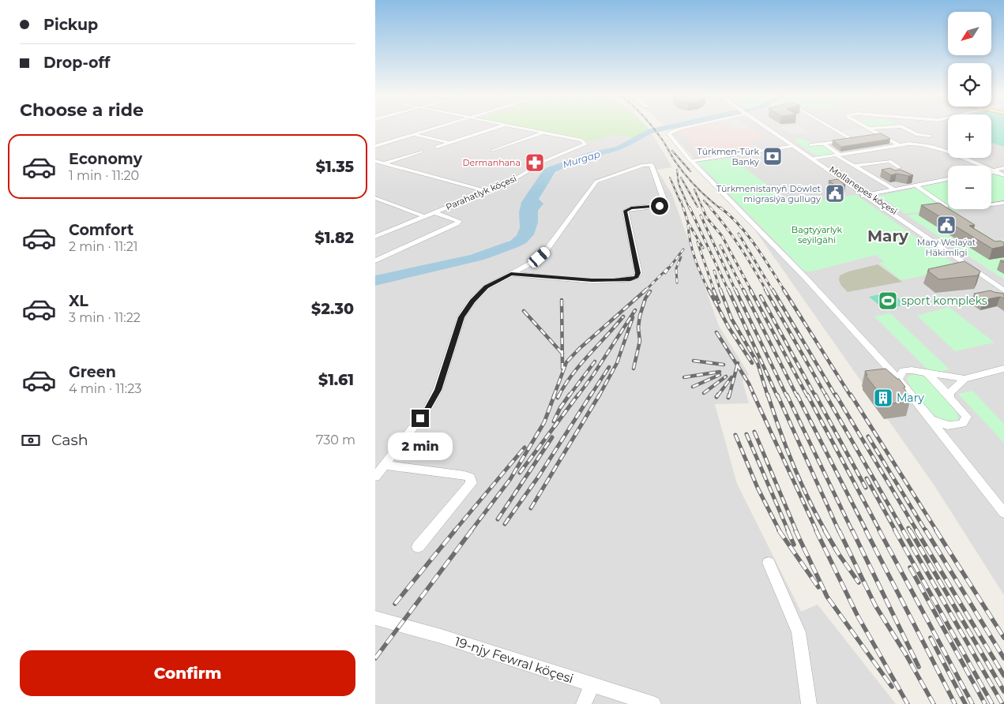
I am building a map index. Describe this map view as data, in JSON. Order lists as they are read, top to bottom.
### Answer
{
  "streets": {
    "street": ["Mollanepes köçesi", "Parahatlyk köçesi", "19-njy Fewral köçesi"]
  },
  "districts": ["Mary"],
  "water": ["Murgap"],
  "parks": ["Bagtyýarlyk seýilgähi"],
  "places": {
    "bank": ["Türkmen-Türk Banky"],
    "pharmacy": ["Dermanhana"],
    "public building": ["Türkmenistanyň Döwlet migrasiýa gullugy", "Mary Welaýat Häkimligi"],
    "sports": ["sport kompleks"],
    "building": ["Mary"]
  },
  "north": "bottom left",
  "page": {
    "banner": ["Pickup", "Drop-off"],
    "map_buttons": ["+", "−"],
    "heading": "Choose a ride",
    "list": [
      {
        "name": "Economy",
        "note": "1 min · 11:20",
        "value": "$1.35"
      },
      {
        "name": "Comfort",
        "note": "2 min · 11:21",
        "value": "$1.82"
      },
      {
        "name": "XL",
        "note": "3 min · 11:22",
        "value": "$2.30"
      },
      {
        "name": "Green",
        "note": "4 min · 11:23",
        "value": "$1.61"
      }
    ],
    "pay": ["Cash", "730 m"],
    "bubble": "2 min",
    "buttons": "Confirm"
  }
}
